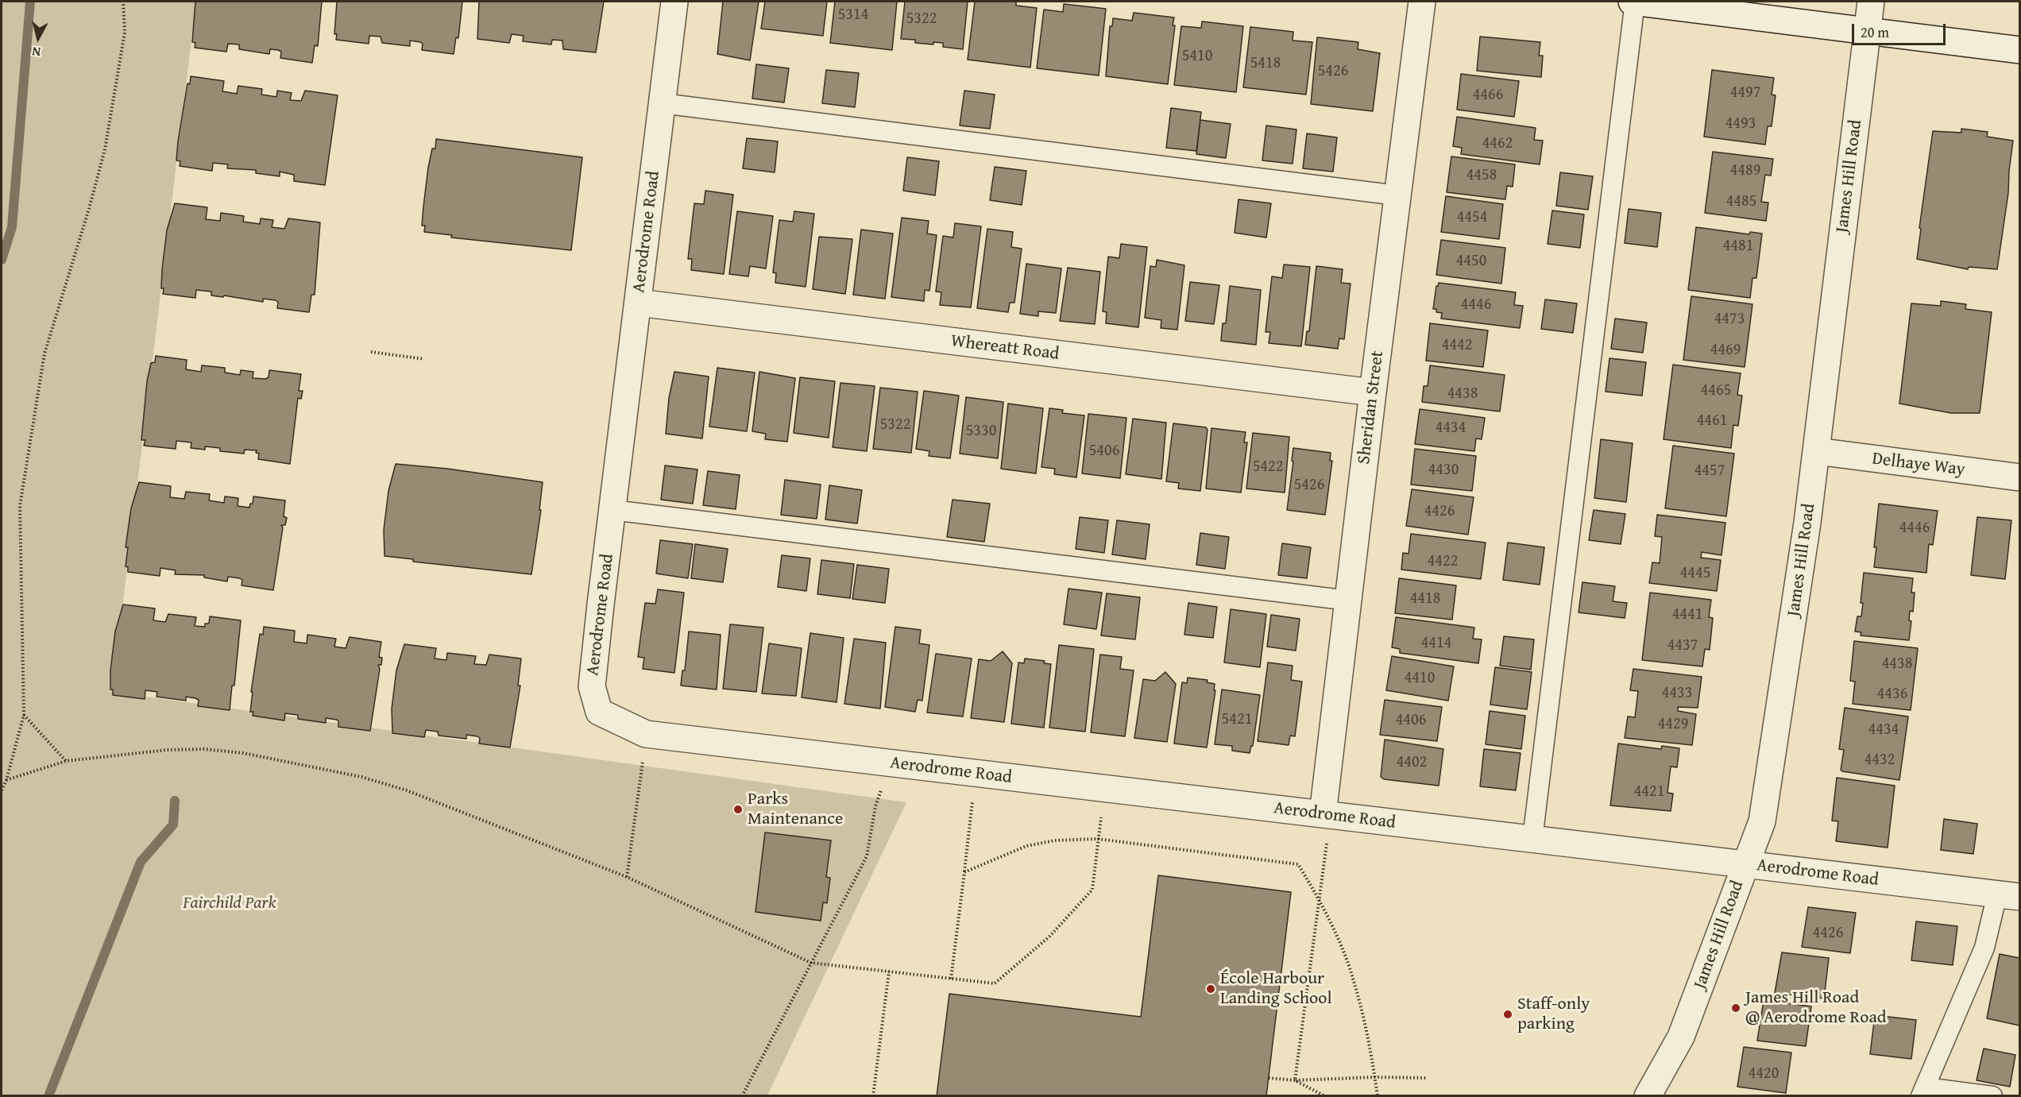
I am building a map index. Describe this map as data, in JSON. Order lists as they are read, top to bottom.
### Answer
{
  "streets": {
    "street": [
      "James Hill Road",
      "Aerodrome Road",
      "Whereatt Road",
      "Sheridan Street",
      "Delhaye Way"
    ]
  },
  "crossings": [
    ["James Hill Road", "Aerodrome Road"],
    ["James Hill Road", "Delhaye Way"],
    ["Aerodrome Road", "Whereatt Road"],
    ["Aerodrome Road", "Sheridan Street"],
    ["Whereatt Road", "Sheridan Street"]
  ],
  "parks": ["Fairchild Park"],
  "places": [
    "Parks Maintenance",
    "École Harbour Landing School",
    "James Hill Road @ Aerodrome Road",
    "Staff-only parking"
  ],
  "house_numbers": [
    "5314",
    "5322",
    "5410",
    "5418",
    "5426",
    "4497",
    "4466",
    "4493",
    "4462",
    "4489",
    "4458",
    "4485",
    "4454",
    "4481",
    "4450",
    "4446",
    "4473",
    "4442",
    "4469",
    "4465",
    "4438",
    "4461",
    "5322",
    "4434",
    "5330",
    "5406",
    "5422",
    "4430",
    "4457",
    "5426",
    "4426",
    "4446",
    "4422",
    "4445",
    "4418",
    "4441",
    "4414",
    "4437",
    "4438",
    "4410",
    "4433",
    "4436",
    "5421",
    "4406",
    "4429",
    "4434",
    "4432",
    "4402",
    "4421",
    "4426",
    "4420"
  ],
  "scale_bar": "20 m",
  "north": "bottom"
}
